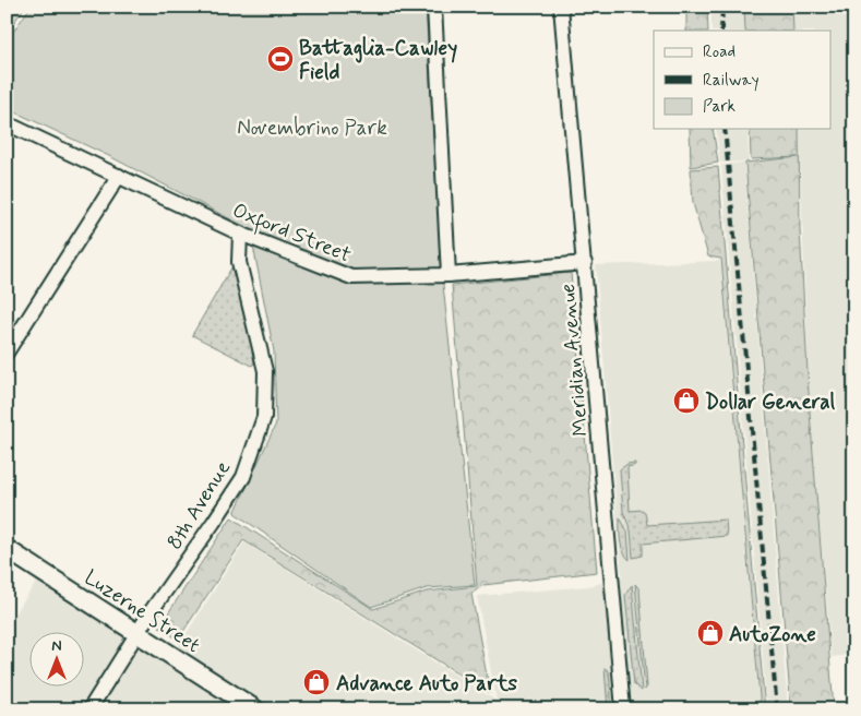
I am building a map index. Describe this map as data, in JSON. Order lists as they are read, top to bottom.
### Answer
{
  "streets": {
    "street": [
      "Oxford Street",
      "Meridian Avenue",
      "8th Avenue",
      "Luzerne Street"
    ]
  },
  "crossings": [
    ["Oxford Street", "Meridian Avenue"],
    ["Oxford Street", "8th Avenue"],
    ["8th Avenue", "Luzerne Street"]
  ],
  "parks": ["Novembrino Park"],
  "places": {
    "sports": ["Battaglia-Cawley Field"],
    "shop": ["Dollar General", "AutoZone", "Advance Auto Parts"]
  },
  "legend": ["Road", "Railway", "Park"],
  "north": "top"
}
